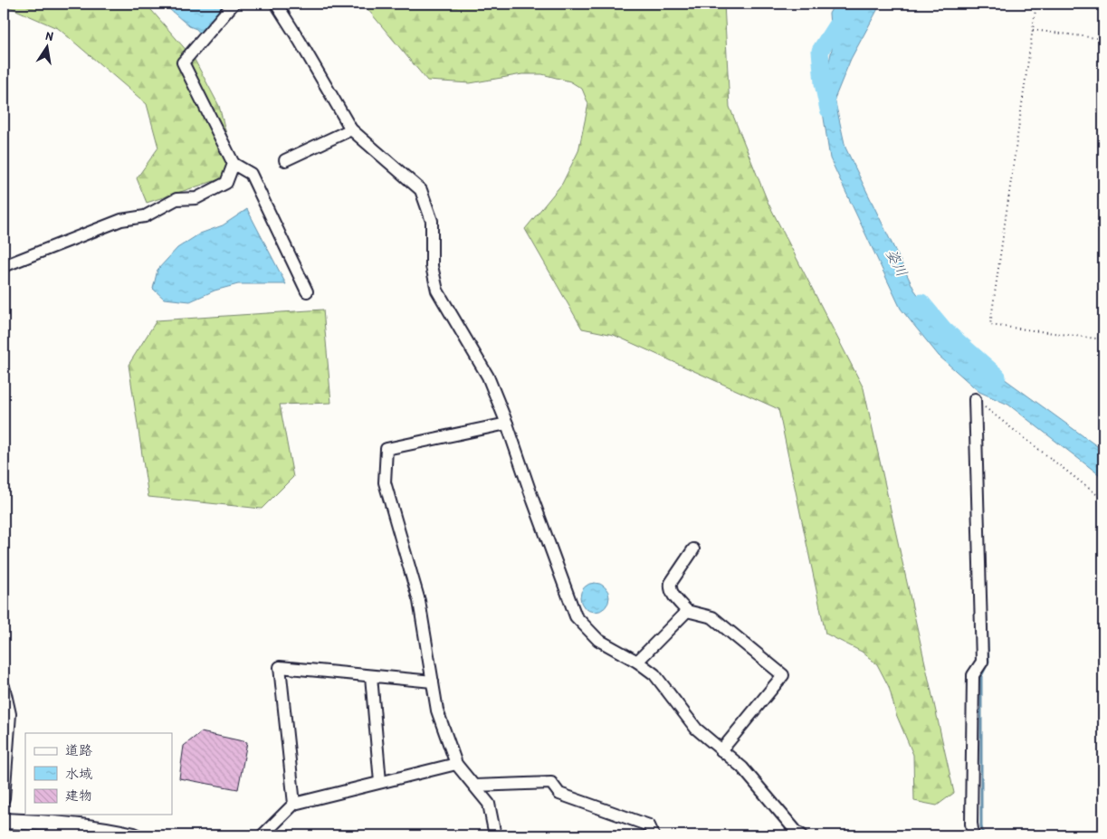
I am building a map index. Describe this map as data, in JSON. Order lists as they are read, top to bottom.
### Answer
{
  "water": ["姿川"],
  "legend": ["道路", "水域", "建物"],
  "north": "top"
}
